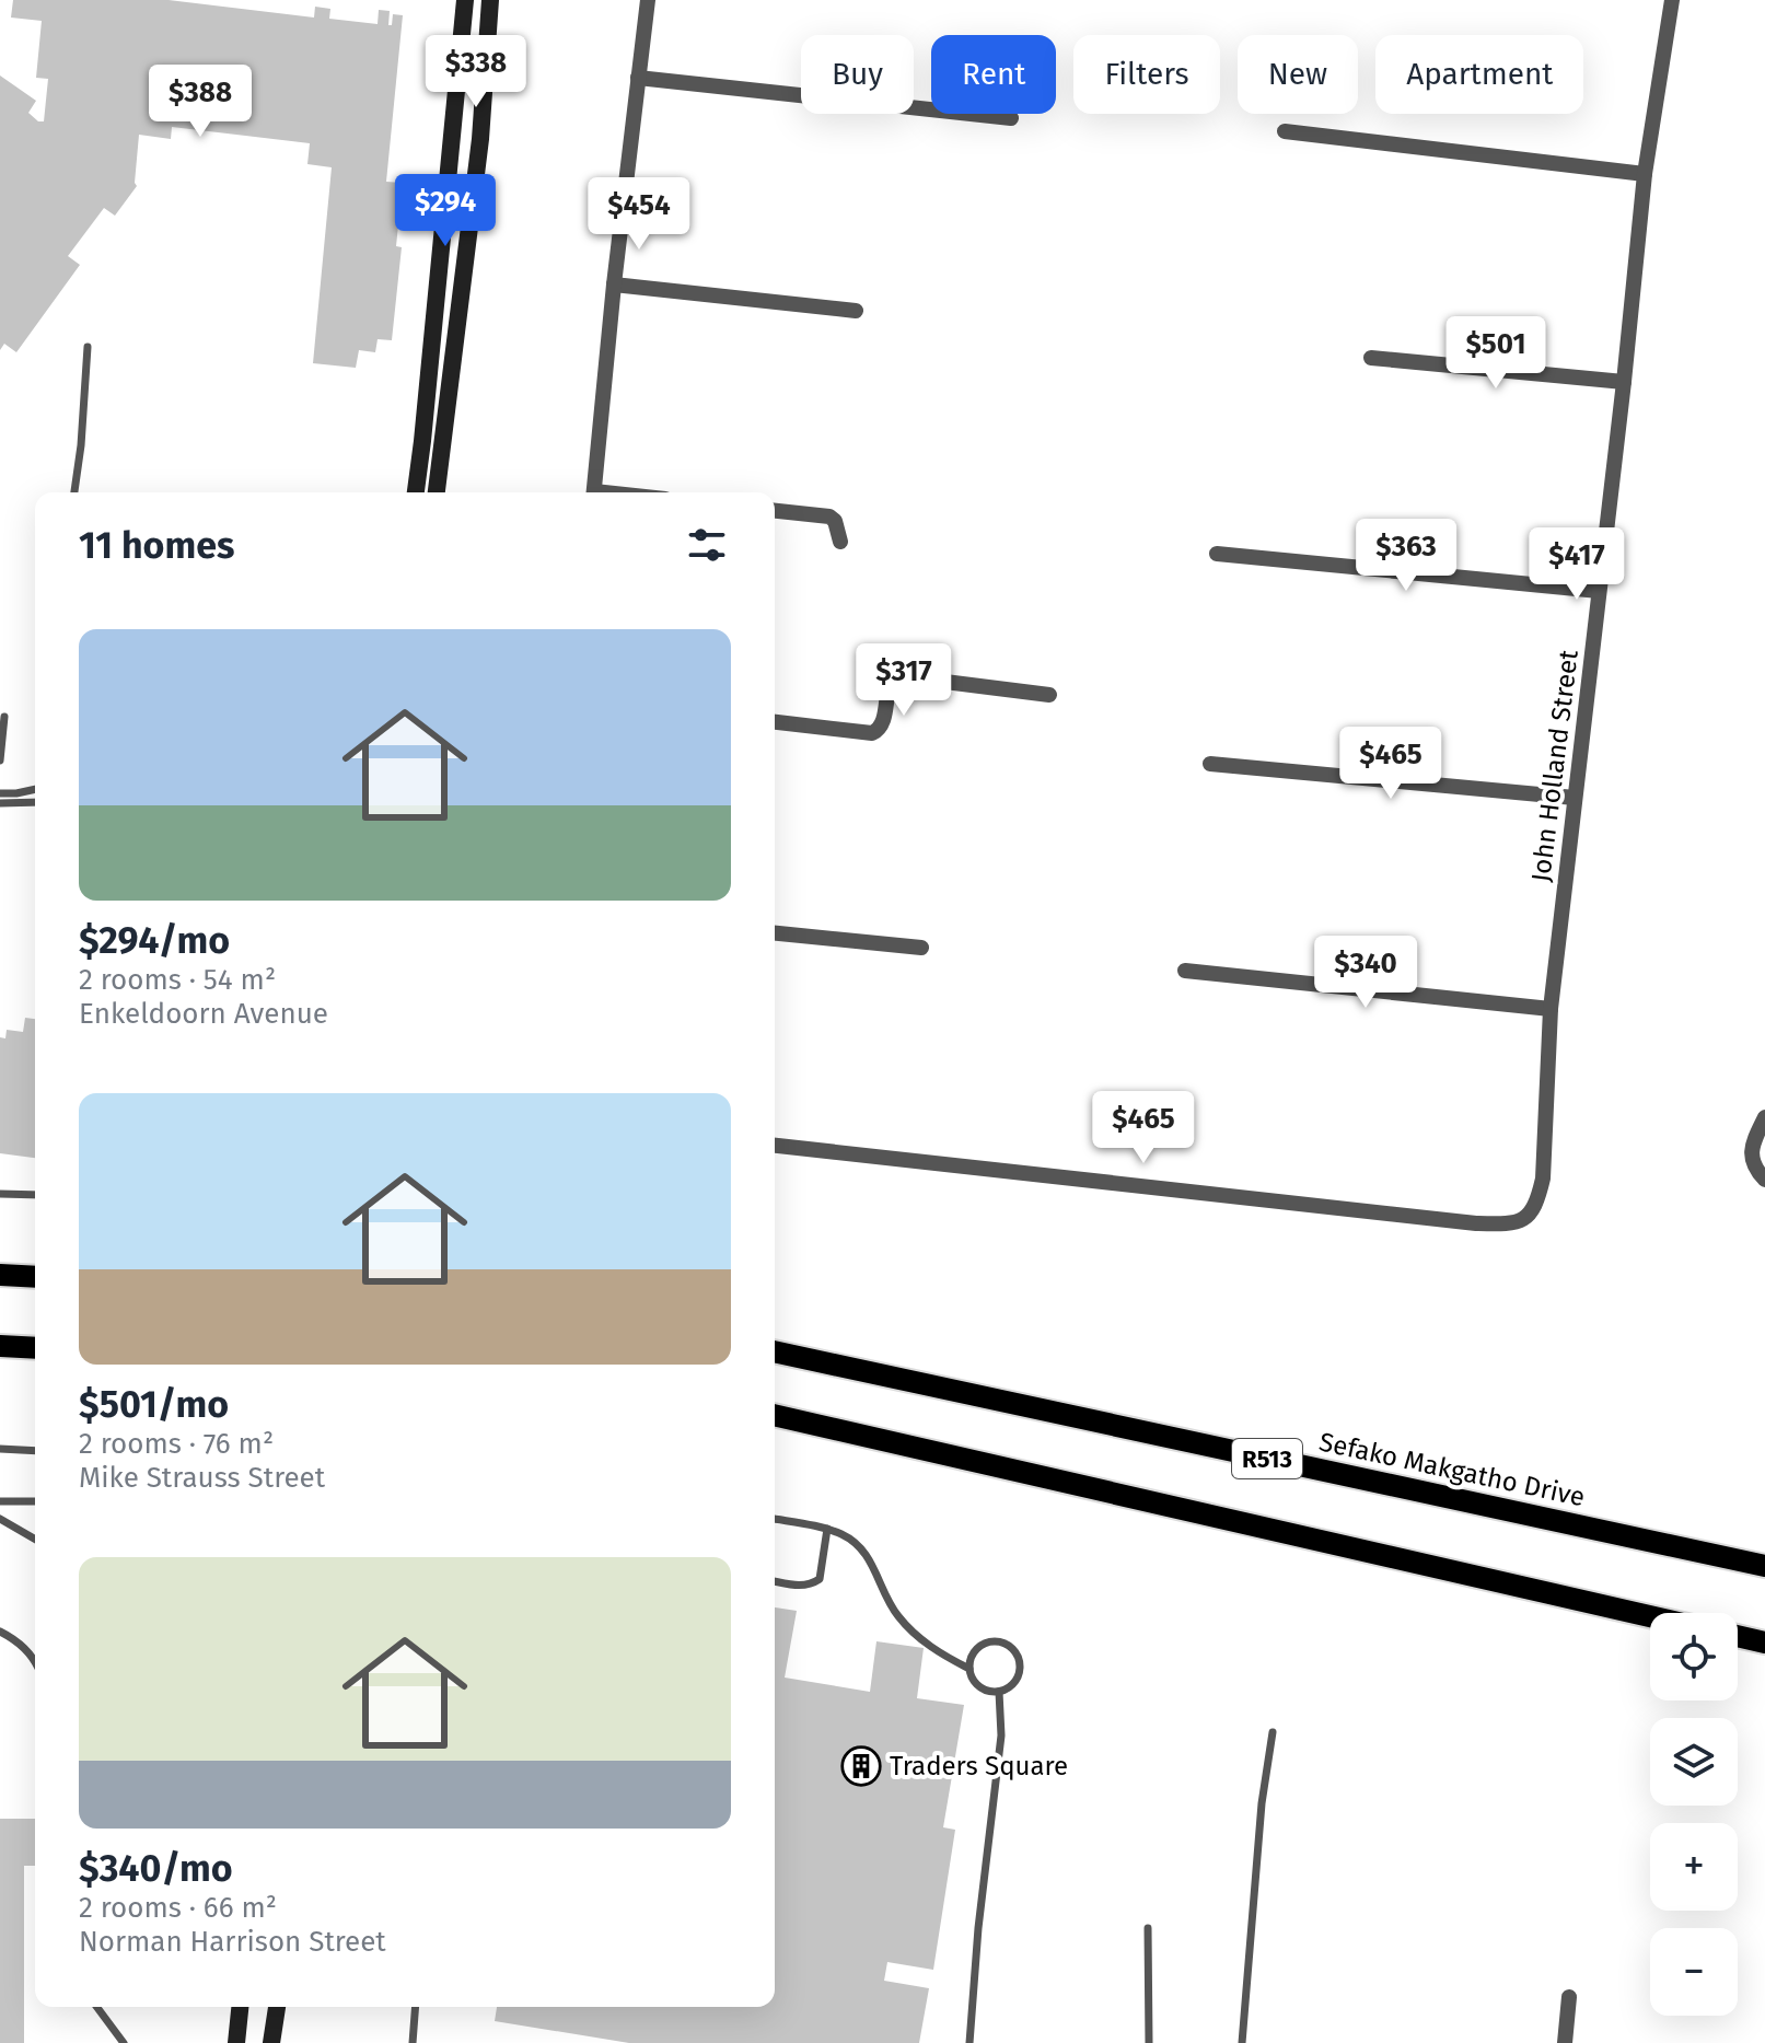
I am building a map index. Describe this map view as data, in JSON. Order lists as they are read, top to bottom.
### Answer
{
  "streets": {
    "main road": ["R513", "Sefako Makgatho Drive"],
    "street": ["John Holland Street"]
  },
  "places": {
    "building": ["Traders Square"]
  },
  "page": {
    "price": [
      "$338",
      "$388",
      "$294",
      "$454",
      "$501",
      "$363",
      "$417",
      "$317",
      "$465",
      "$340",
      "$465"
    ],
    "chip": [
      "Buy",
      "Rent",
      "Filters",
      "New",
      "Apartment"
    ],
    "heading": "11 homes",
    "list": [
      {
        "name": "$294/mo",
        "note": "2 rooms · 54 m² · Enkeldoorn Avenue"
      },
      {
        "name": "$501/mo",
        "note": "2 rooms · 76 m² · Mike Strauss Street"
      },
      {
        "name": "$340/mo",
        "note": "2 rooms · 66 m² · Norman Harrison Street"
      }
    ],
    "map_buttons": ["+", "−"]
  }
}
